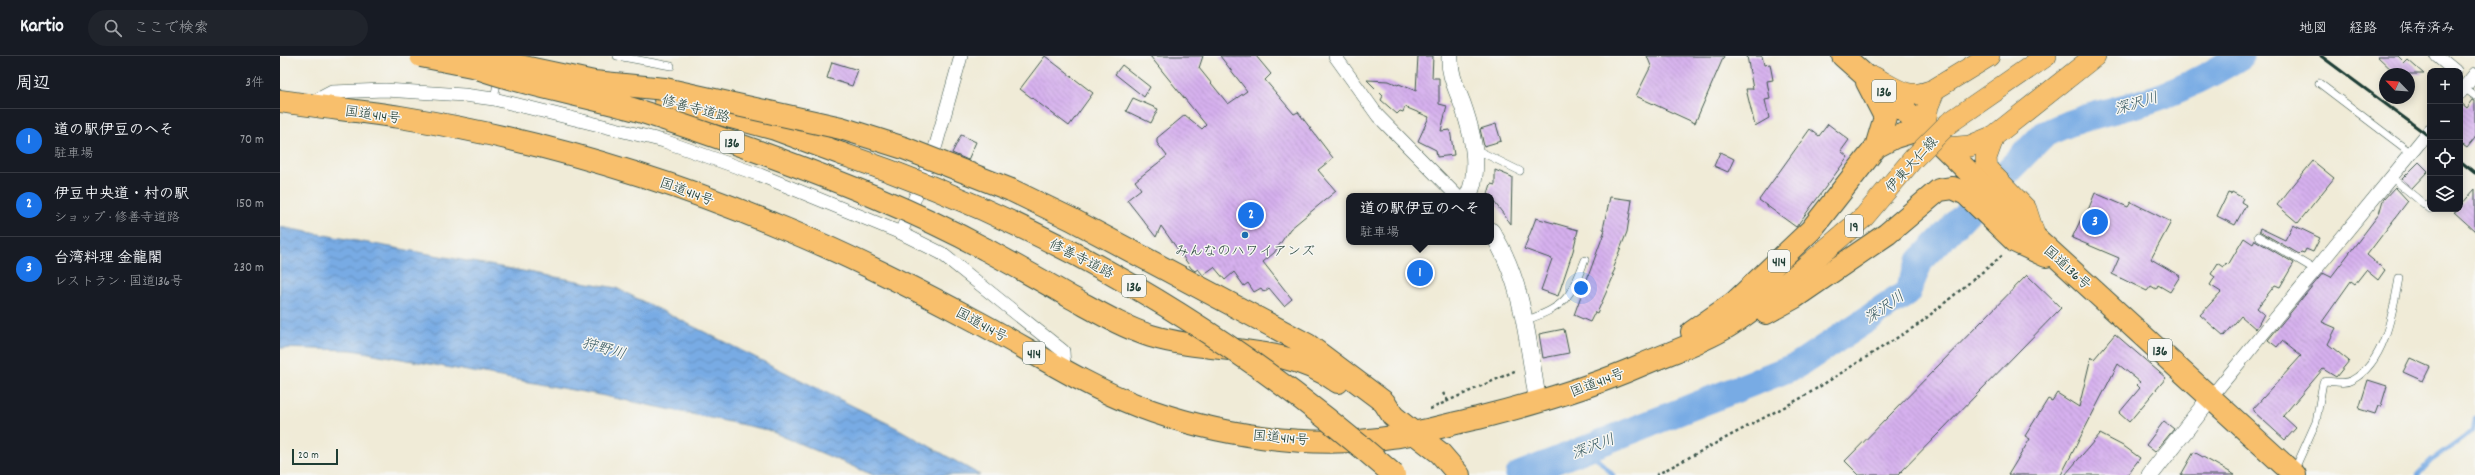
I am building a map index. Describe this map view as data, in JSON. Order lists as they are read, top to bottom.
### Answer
{
  "streets": {
    "highway": [
      "136",
      "修善寺道路",
      "国道414号",
      "414",
      "国道136号"
    ],
    "main road": ["伊東大仁線", "19"]
  },
  "crossings": [
    ["136", "修善寺道路"],
    ["136", "国道414号"],
    ["136", "414"],
    ["136", "国道136号"],
    ["国道414号", "伊東大仁線"],
    ["国道414号", "414"]
  ],
  "water": ["深沢川", "狩野川"],
  "places": ["みんなのハワイアンズ"],
  "scale_bar": "20 m",
  "north": "top left",
  "page": {
    "header": "Kartio",
    "search": "ここで検索",
    "nav": ["地図", "経路", "保存済み"],
    "heading": ["周辺", "3件"],
    "map_buttons": ["+", "−"],
    "list": [
      {
        "mark": "1",
        "name": "道の駅伊豆のへそ",
        "note": "駐車場",
        "value": "70 m"
      },
      {
        "mark": "2",
        "name": "伊豆中央道・村の駅",
        "note": "ショップ · 修善寺道路",
        "value": "150 m"
      },
      {
        "mark": "3",
        "name": "台湾料理 金龍閣",
        "note": "レストラン · 国道136号",
        "value": "230 m"
      }
    ],
    "popup": ["道の駅伊豆のへそ", "駐車場"],
    "pins": ["2", "3", "1"],
    "scale": "20 m"
  }
}
